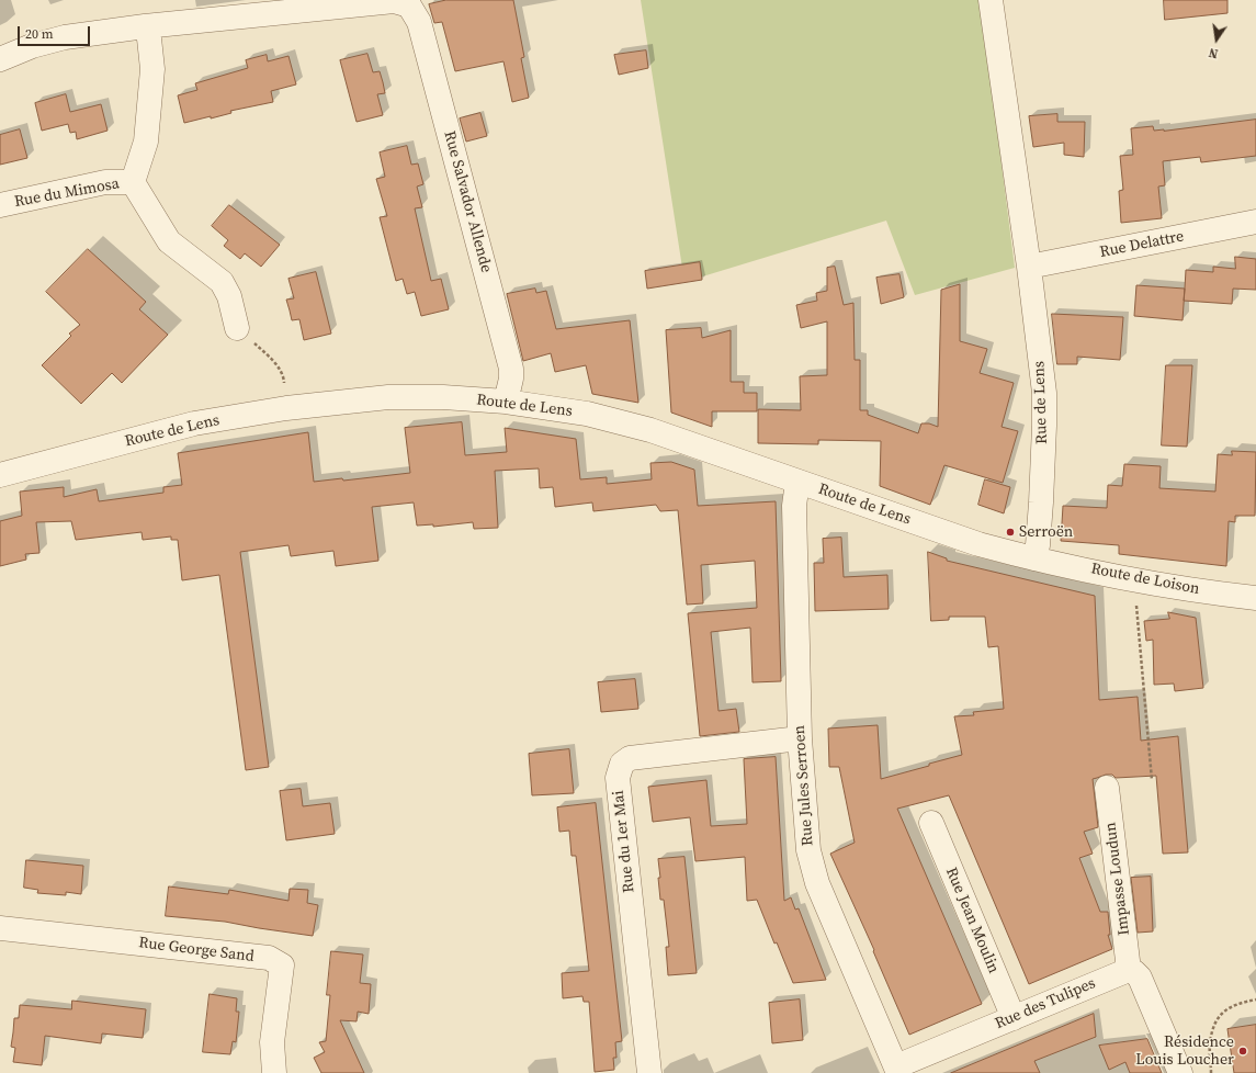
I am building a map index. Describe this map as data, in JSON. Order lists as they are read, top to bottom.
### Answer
{
  "streets": {
    "street": [
      "Rue du Mimosa",
      "Rue Salvador Allende",
      "Rue Delattre",
      "Rue de Lens",
      "Route de Lens",
      "Route de Loison",
      "Rue Jules Serroen",
      "Rue du 1er Mai",
      "Impasse Loudun",
      "Rue Jean Moulin",
      "Rue George Sand",
      "Rue des Tulipes"
    ]
  },
  "crossings": [
    ["Rue Salvador Allende", "Route de Lens"],
    ["Rue Delattre", "Rue de Lens"],
    ["Rue de Lens", "Route de Lens"],
    ["Rue de Lens", "Route de Loison"],
    ["Route de Lens", "Route de Loison"],
    ["Route de Lens", "Rue Jules Serroen"],
    ["Rue Jules Serroen", "Rue du 1er Mai"],
    ["Rue Jules Serroen", "Rue des Tulipes"],
    ["Impasse Loudun", "Rue des Tulipes"],
    ["Rue Jean Moulin", "Rue des Tulipes"]
  ],
  "places": ["Serroën", "Résidence Louis Loucher"],
  "scale_bar": "20 m",
  "north": "bottom"
}
